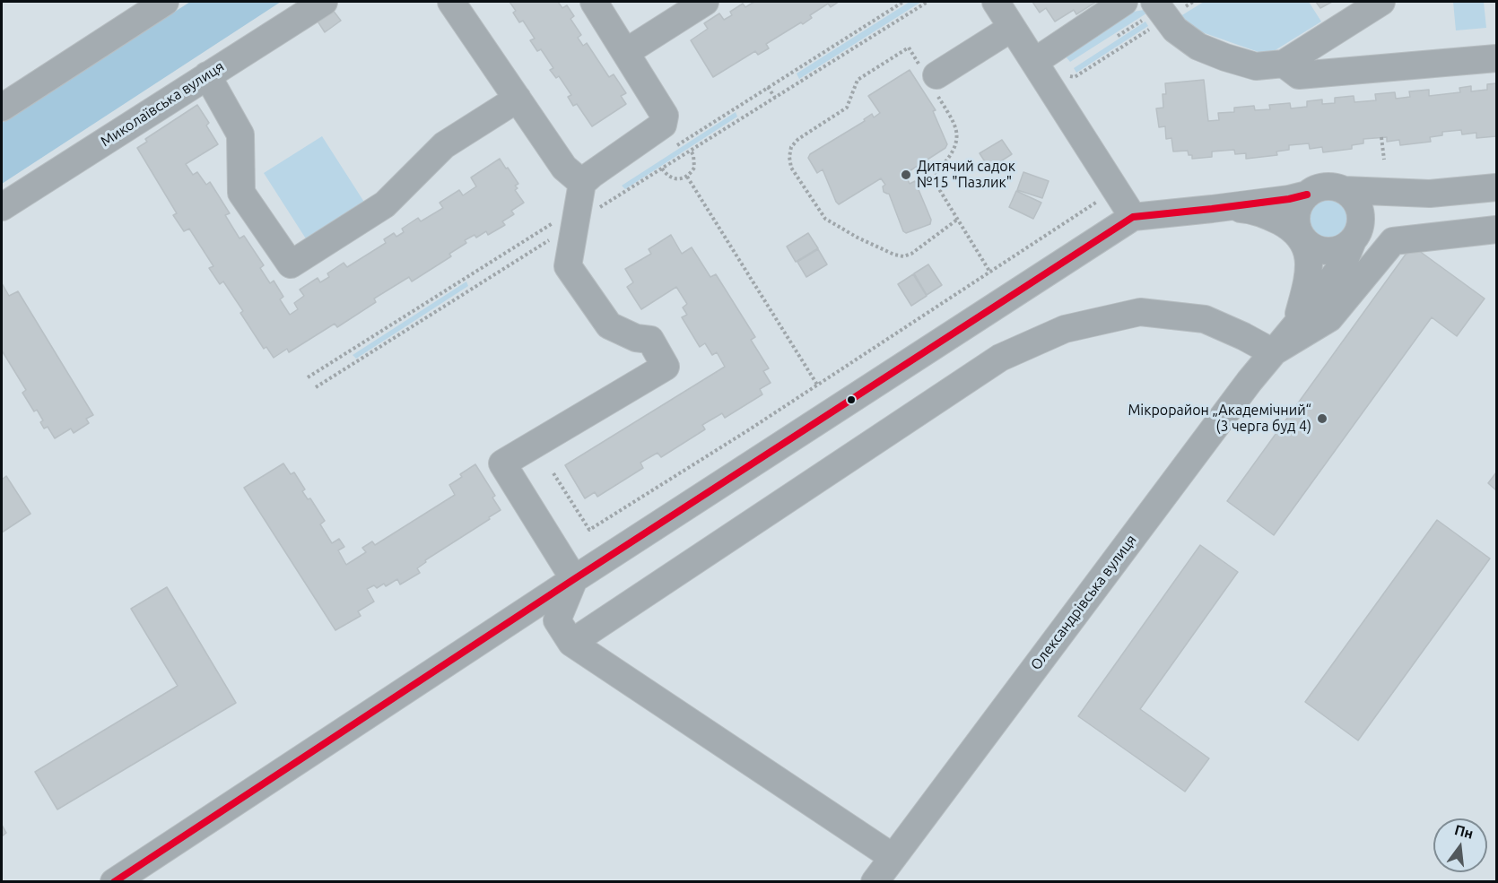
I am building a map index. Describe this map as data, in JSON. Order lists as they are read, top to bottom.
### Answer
{
  "streets": {
    "street": ["Миколаївська вулиця", "Олександрівська вулиця"]
  },
  "places": ["Дитячий садок №15 \"Пазлик\"", "Мікрорайон „Академічний“ (3 черга буд 4)"],
  "north": "top"
}
